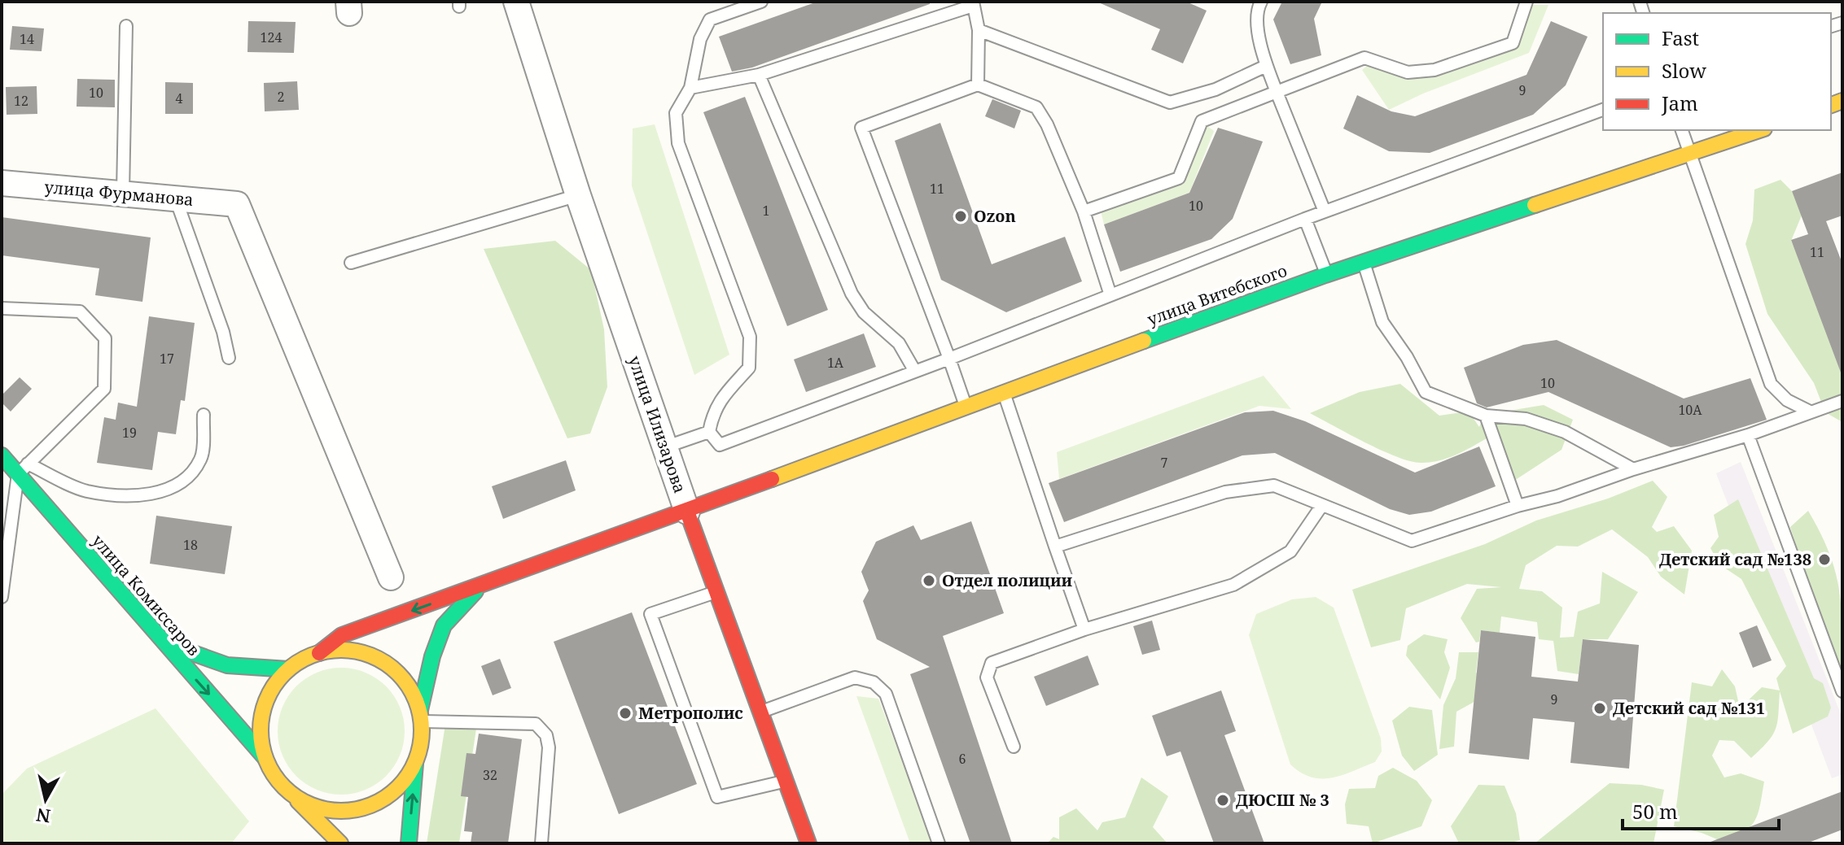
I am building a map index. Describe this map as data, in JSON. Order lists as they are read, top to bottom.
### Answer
{
  "streets": {
    "street": [
      "улица Фурманова",
      "улица Витебского",
      "улица Илизарова",
      "улица Комиссаров"
    ]
  },
  "crossings": [
    ["улица Витебского", "улица Илизарова"],
    ["улица Витебского", "улица Комиссаров"]
  ],
  "one_way": ["улица Комиссаров"],
  "places": [
    "Ozon",
    "Детский сад №138",
    "Отдел полиции",
    "Детский сад №131",
    "Метрополис",
    "ДЮСШ № 3"
  ],
  "house_numbers": [
    "124",
    "14",
    "9",
    "10",
    "2",
    "4",
    "12",
    "11",
    "10",
    "1",
    "11",
    "17",
    "1А",
    "10",
    "10А",
    "19",
    "7",
    "18",
    "9",
    "6",
    "32"
  ],
  "legend": ["Fast", "Slow", "Jam"],
  "scale_bar": "50 m",
  "north": "bottom"
}
